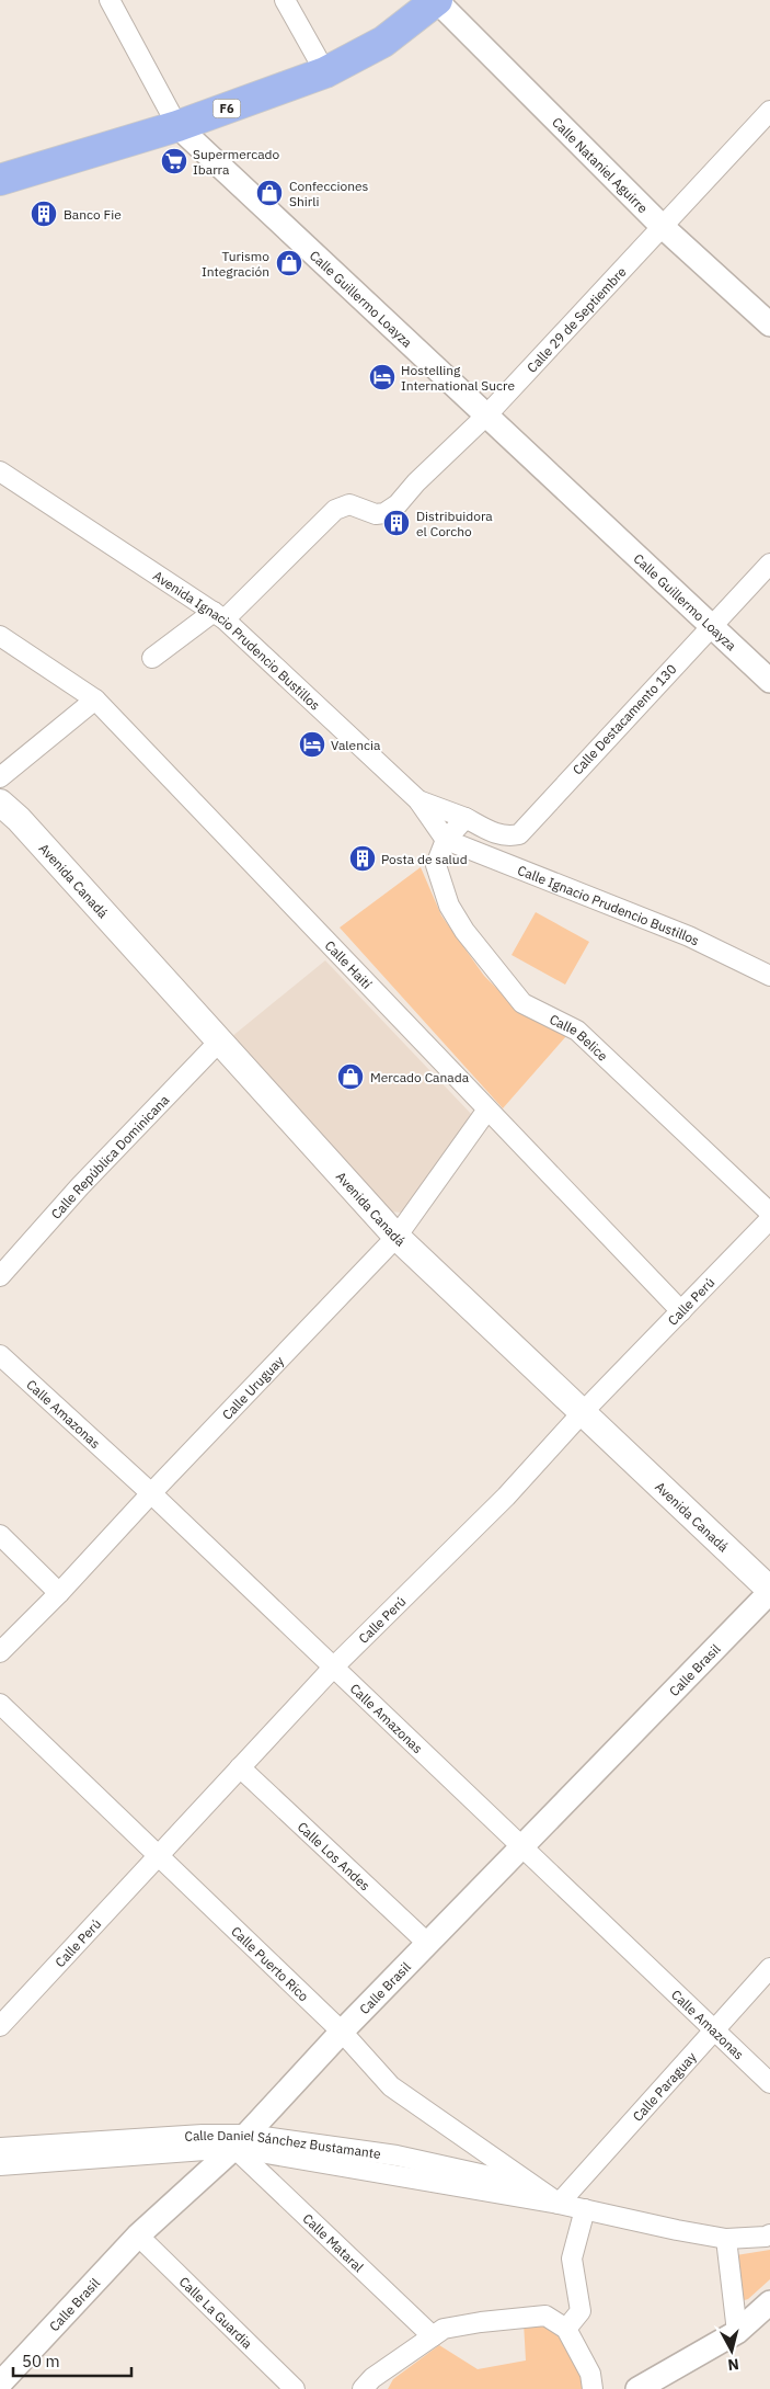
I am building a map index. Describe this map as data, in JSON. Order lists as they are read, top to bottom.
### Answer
{
  "streets": {
    "highway": ["F6"],
    "main road": ["Avenida Canadá"],
    "street": [
      "Calle Nataniel Aguirre",
      "Calle Guillermo Loayza",
      "Calle 29 de Septiembre",
      "Avenida Ignacio Prudencio Bustillos",
      "Calle Destacamento 130",
      "Calle Ignacio Prudencio Bustillos",
      "Calle Haití",
      "Calle Belice",
      "Calle República Dominicana",
      "Calle Perú",
      "Calle Uruguay",
      "Calle Amazonas",
      "Calle Brasil",
      "Calle Los Andes",
      "Calle Puerto Rico",
      "Calle Paraguay",
      "Calle Daniel Sánchez Bustamante",
      "Calle Mataral",
      "Calle La Guardia"
    ]
  },
  "crossings": [
    ["F6", "Calle Nataniel Aguirre"],
    ["F6", "Calle Guillermo Loayza"],
    ["Calle Nataniel Aguirre", "Calle 29 de Septiembre"],
    ["Calle Guillermo Loayza", "Calle 29 de Septiembre"],
    ["Calle Guillermo Loayza", "Calle Destacamento 130"],
    ["Calle 29 de Septiembre", "Avenida Ignacio Prudencio Bustillos"],
    ["Avenida Ignacio Prudencio Bustillos", "Calle Destacamento 130"],
    ["Avenida Ignacio Prudencio Bustillos", "Calle Ignacio Prudencio Bustillos"],
    ["Avenida Ignacio Prudencio Bustillos", "Calle Belice"],
    ["Avenida Canadá", "Calle República Dominicana"],
    ["Avenida Canadá", "Calle Perú"],
    ["Avenida Canadá", "Calle Uruguay"],
    ["Avenida Canadá", "Calle Brasil"],
    ["Calle Ignacio Prudencio Bustillos", "Calle Belice"],
    ["Calle Haití", "Calle Perú"],
    ["Calle Haití", "Calle Uruguay"],
    ["Calle Perú", "Calle Amazonas"],
    ["Calle Perú", "Calle Los Andes"],
    ["Calle Perú", "Calle Puerto Rico"],
    ["Calle Uruguay", "Calle Amazonas"],
    ["Calle Amazonas", "Calle Brasil"],
    ["Calle Amazonas", "Calle Paraguay"],
    ["Calle Brasil", "Calle Los Andes"],
    ["Calle Brasil", "Calle Puerto Rico"],
    ["Calle Brasil", "Calle Daniel Sánchez Bustamante"],
    ["Calle Brasil", "Calle Mataral"],
    ["Calle Brasil", "Calle La Guardia"],
    ["Calle Puerto Rico", "Calle Paraguay"],
    ["Calle Puerto Rico", "Calle Daniel Sánchez Bustamante"],
    ["Calle Paraguay", "Calle Daniel Sánchez Bustamante"],
    ["Calle Daniel Sánchez Bustamante", "Calle Mataral"]
  ],
  "places": {
    "supermarket": ["Supermercado Ibarra"],
    "shop": ["Confecciones Shirli", "Turismo Integración", "Mercado Canada"],
    "building": ["Banco Fie", "Distribuidora el Corcho", "Posta de salud"],
    "hotel": ["Hostelling International Sucre", "Valencia"]
  },
  "scale_bar": "50 m",
  "north": "bottom"
}
